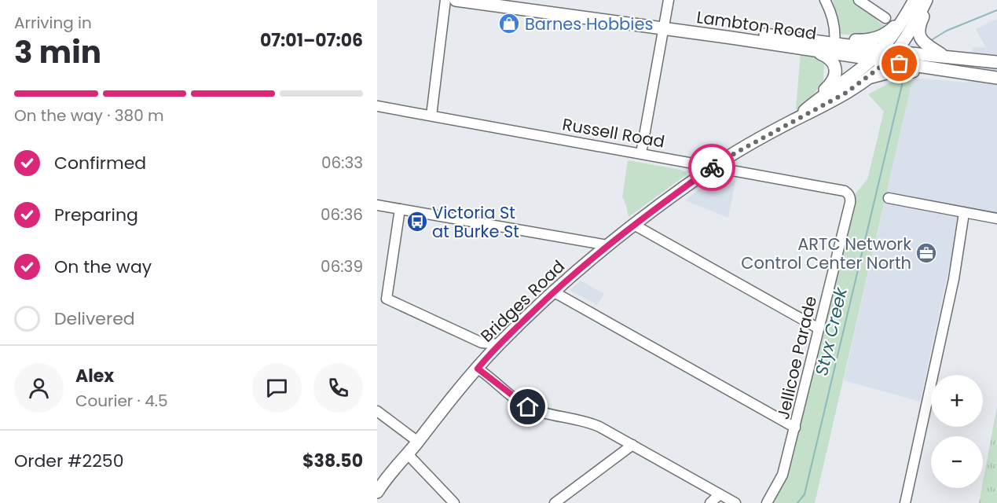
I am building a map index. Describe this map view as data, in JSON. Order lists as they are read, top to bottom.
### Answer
{
  "streets": {
    "main road": ["Lambton Road", "Bridges Road"],
    "street": ["Russell Road", "Jellicoe Parade"]
  },
  "crossings": [
    ["Lambton Road", "Bridges Road"],
    ["Russell Road", "Bridges Road"],
    ["Russell Road", "Jellicoe Parade"]
  ],
  "water": ["Styx Creek"],
  "places": {
    "shop": ["Barnes Hobbies"],
    "bus stop": ["Victoria St at Burke St"],
    "office": ["ARTC Network Control Center North"]
  },
  "page": {
    "heading": ["3 min", "Arriving in", "07:01–07:06"],
    "panel": [
      "Alex",
      "Courier · 4.5",
      "Order #2250",
      "$38.50"
    ],
    "bar": "On the way · 380 m",
    "list": [
      ["Confirmed", "06:33"],
      ["Preparing", "06:36"],
      ["On the way", "06:39"],
      "Delivered"
    ],
    "map_buttons": ["+", "−"]
  }
}
